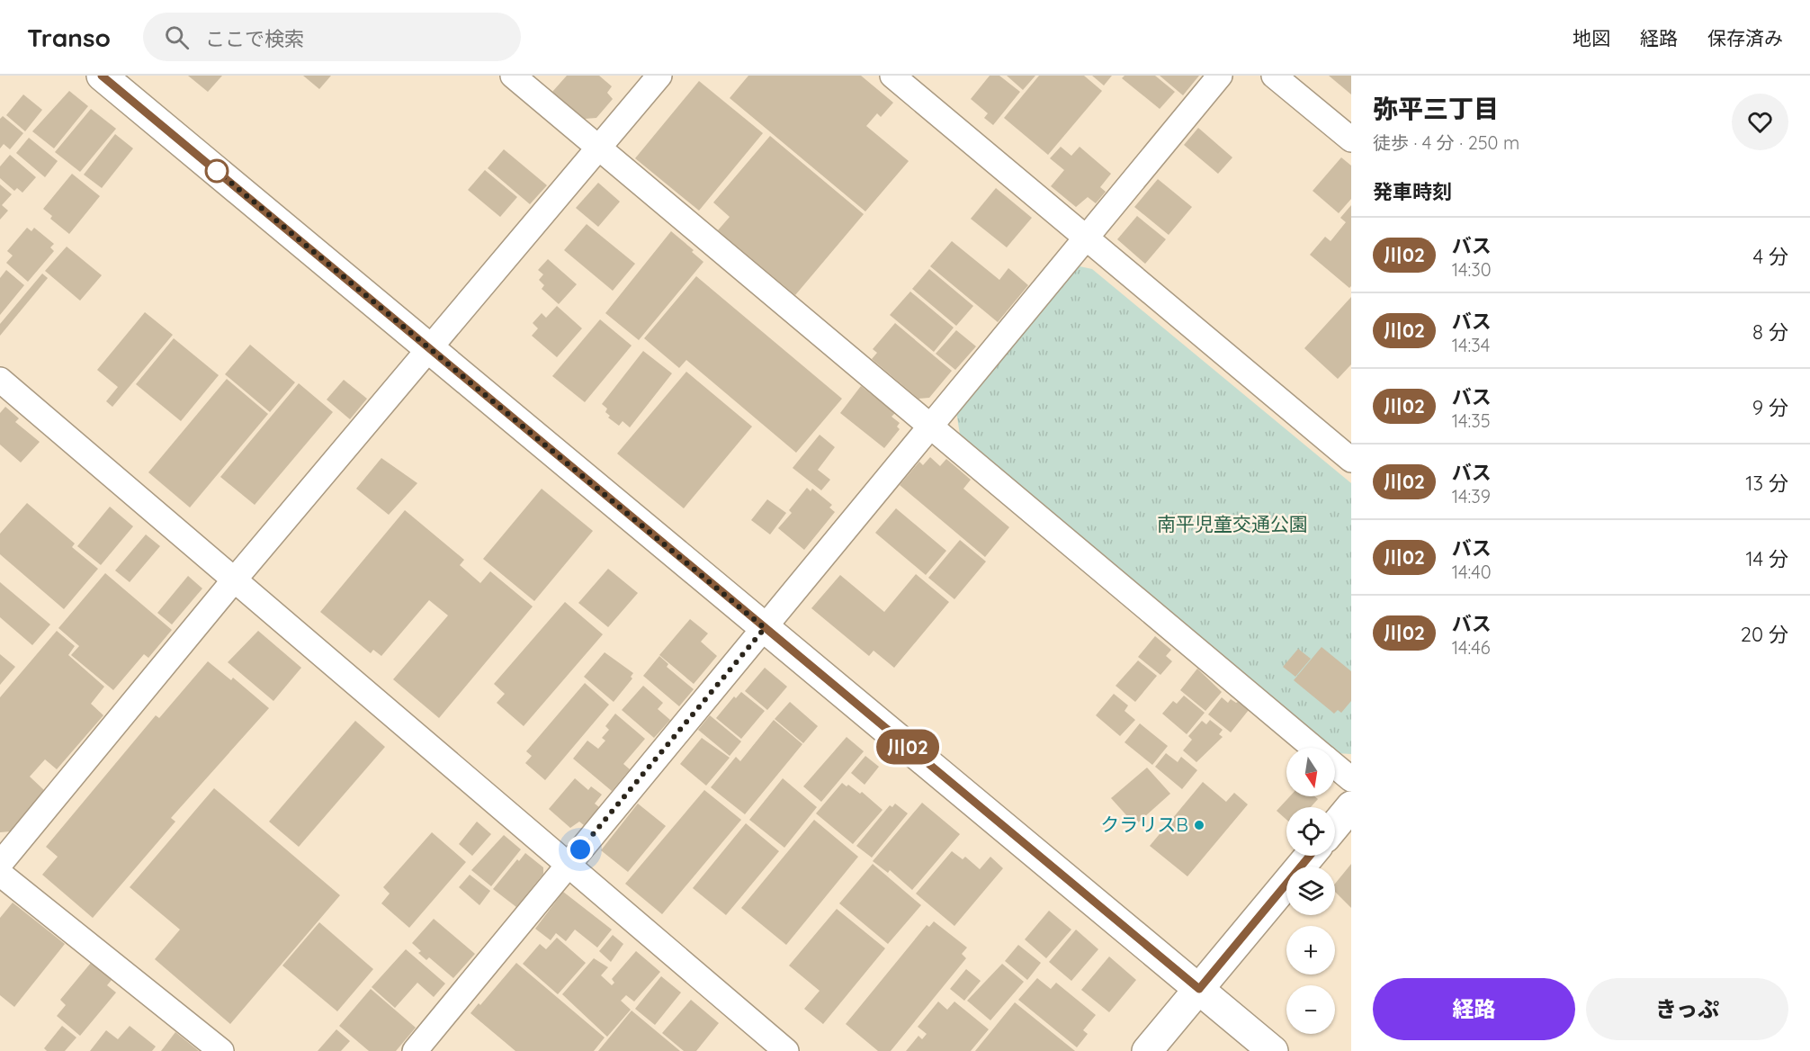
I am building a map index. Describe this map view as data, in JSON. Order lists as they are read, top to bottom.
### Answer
{
  "parks": ["南平児童交通公園"],
  "places": ["クラリスB"],
  "lines": ["bus line 川02"],
  "north": "bottom",
  "page": {
    "header": "Transo",
    "search": "ここで検索",
    "nav": ["地図", "経路", "保存済み"],
    "on_map": "川02",
    "heading": [
      ["弥平三丁目", "徒歩 · 4 分 · 250 m"],
      "発車時刻"
    ],
    "list": [
      {
        "mark": "川02",
        "name": "バス",
        "note": "14:30",
        "value": "4 分"
      },
      {
        "mark": "川02",
        "name": "バス",
        "note": "14:34",
        "value": "8 分"
      },
      {
        "mark": "川02",
        "name": "バス",
        "note": "14:35",
        "value": "9 分"
      },
      {
        "mark": "川02",
        "name": "バス",
        "note": "14:39",
        "value": "13 分"
      },
      {
        "mark": "川02",
        "name": "バス",
        "note": "14:40",
        "value": "14 分"
      },
      {
        "mark": "川02",
        "name": "バス",
        "note": "14:46",
        "value": "20 分"
      }
    ],
    "map_buttons": ["+", "−"],
    "buttons": ["経路", "きっぷ"]
  }
}
